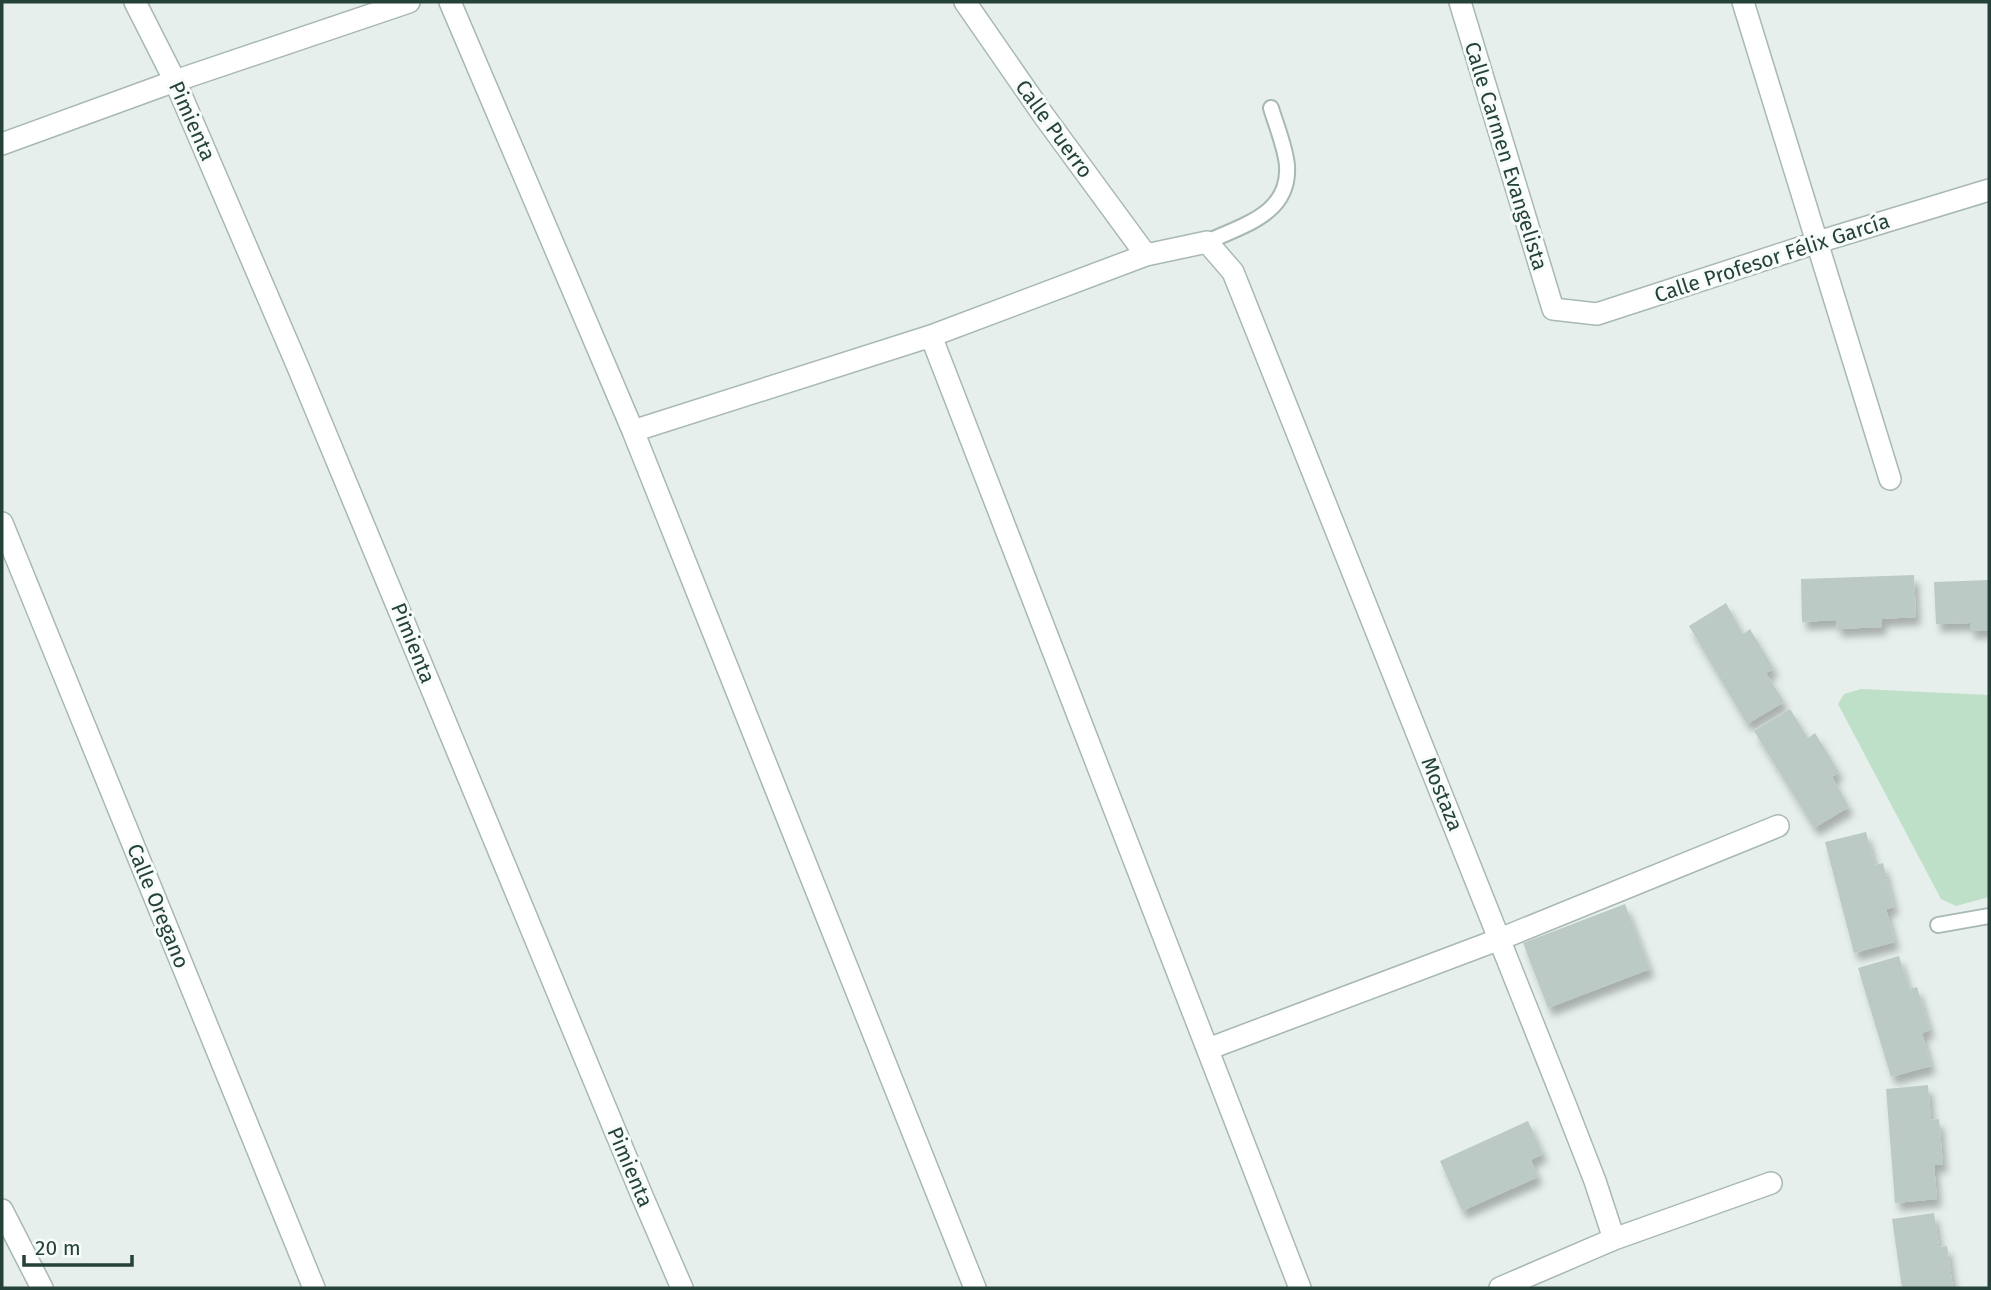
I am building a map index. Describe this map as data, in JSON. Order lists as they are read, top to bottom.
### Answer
{
  "streets": {
    "street": [
      "Pimienta",
      "Calle Puerro",
      "Calle Carmen Evangelista",
      "Calle Profesor Félix García",
      "Mostaza",
      "Calle Oregano"
    ]
  },
  "crossings": [
    ["Calle Carmen Evangelista", "Calle Profesor Félix García"]
  ],
  "scale_bar": "20 m"
}
